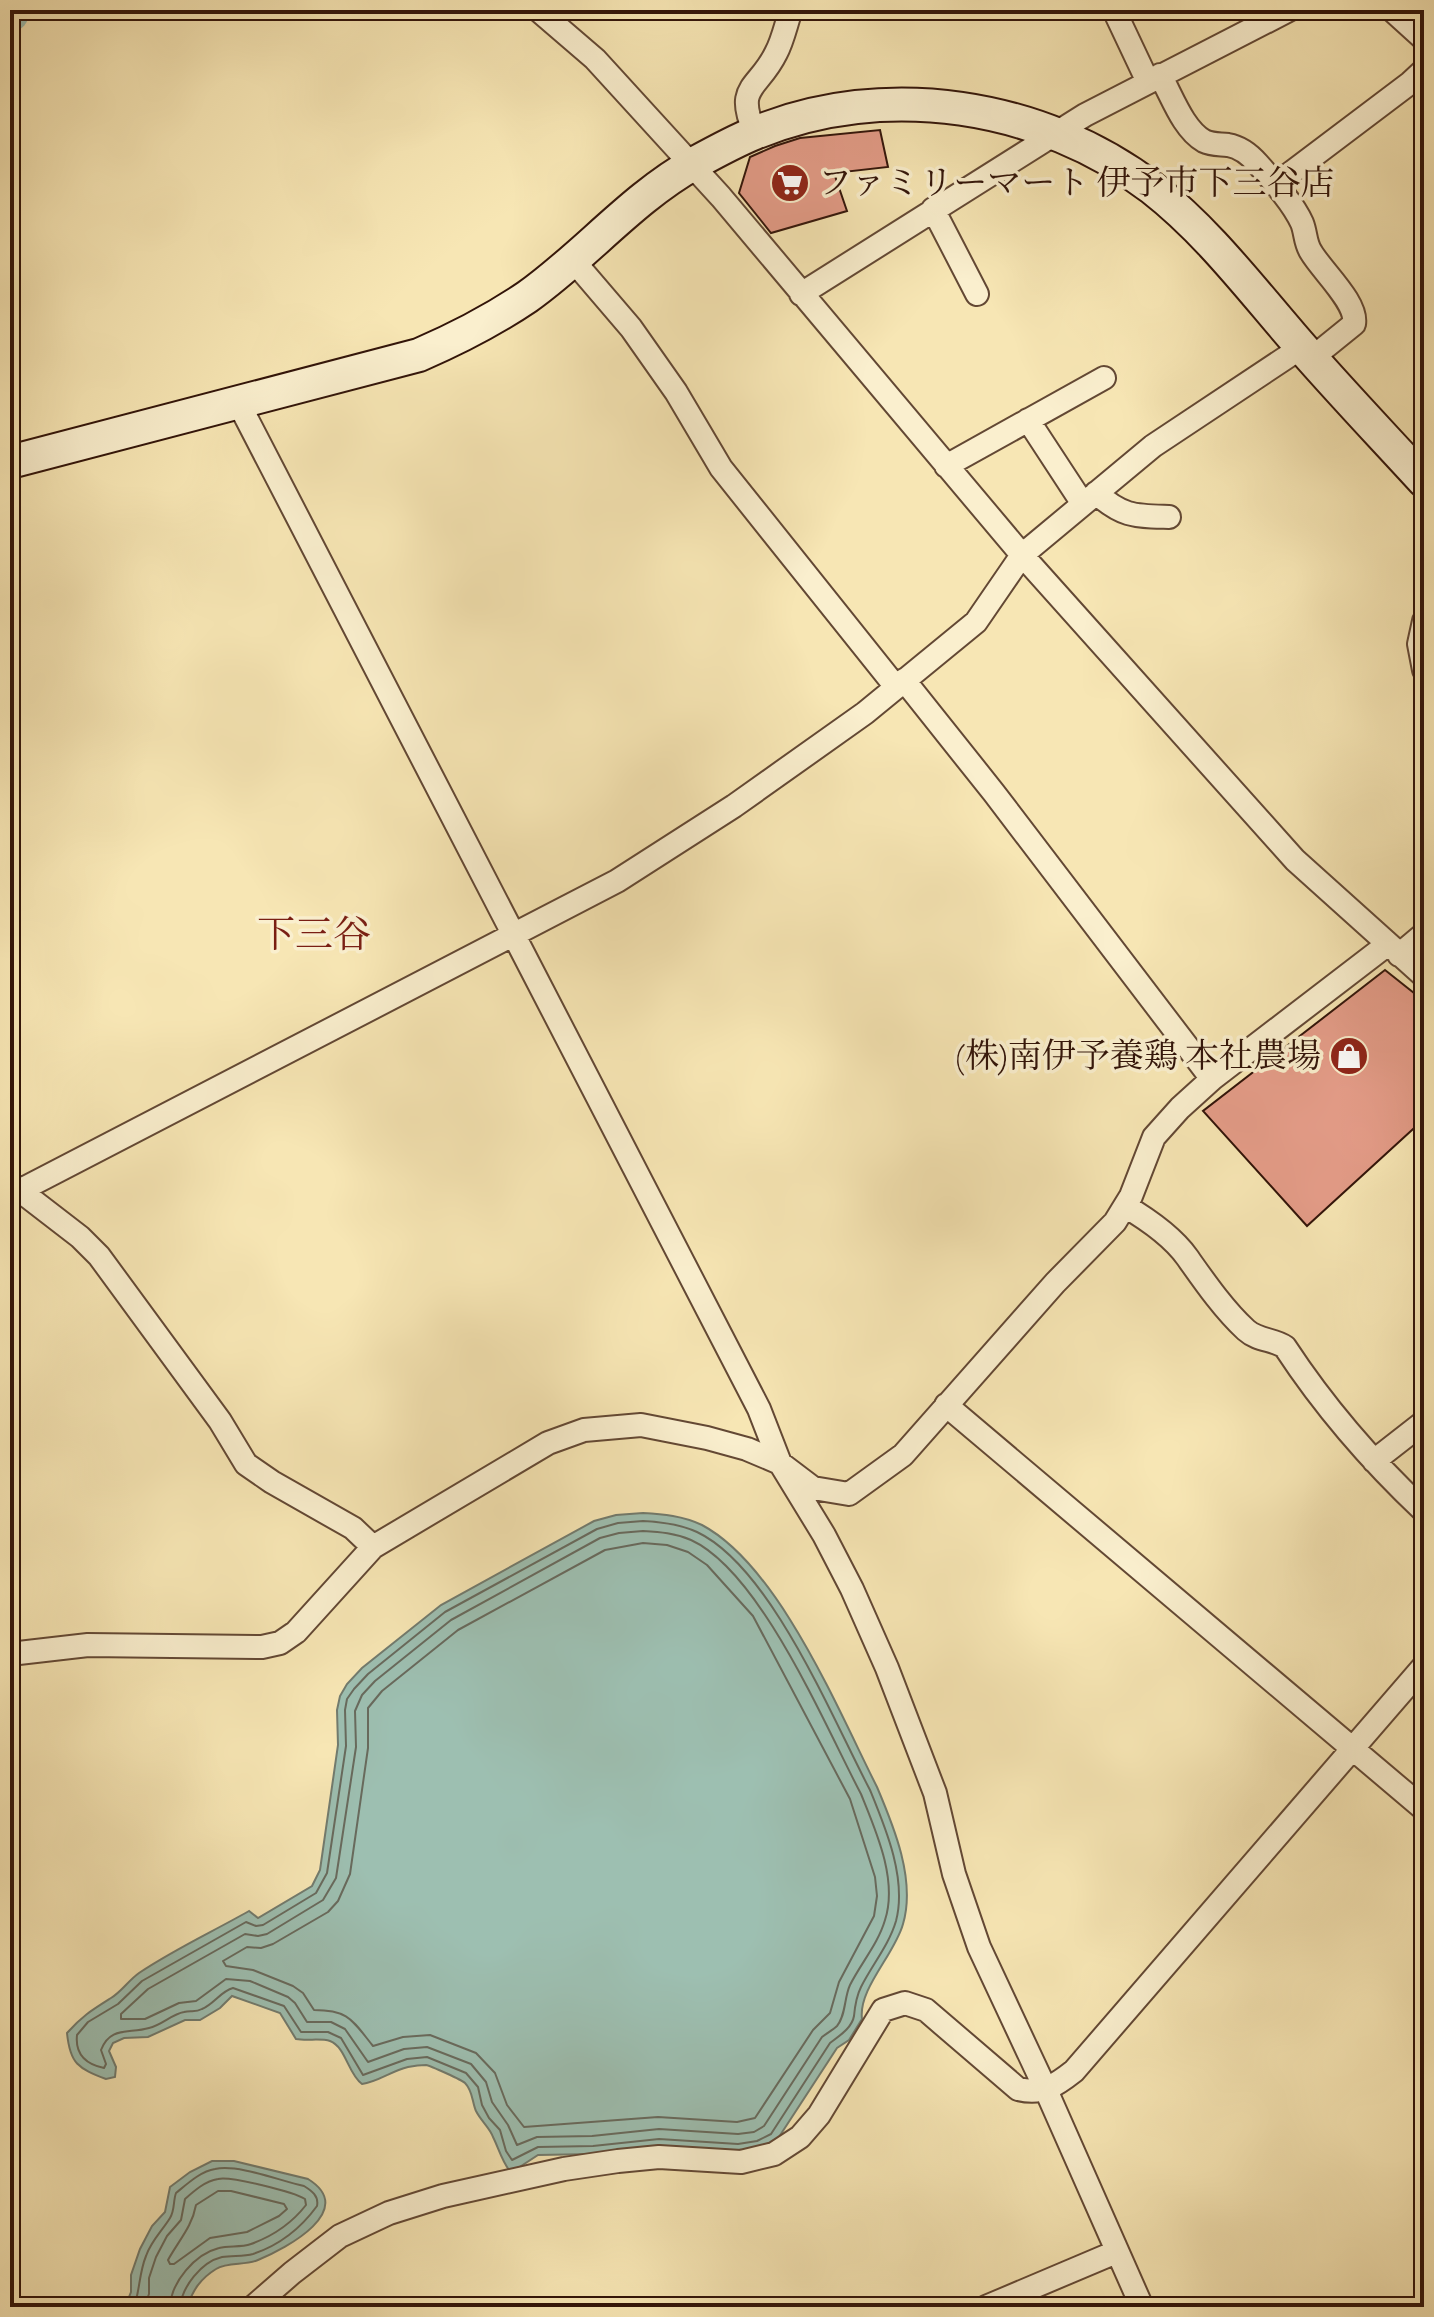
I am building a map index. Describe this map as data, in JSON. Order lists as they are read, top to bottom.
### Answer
{
  "districts": ["下三谷"],
  "places": {
    "supermarket": ["ファミリーマート 伊予市下三谷店"],
    "shop": ["(株)南伊予養鶏 本社農場"]
  }
}
